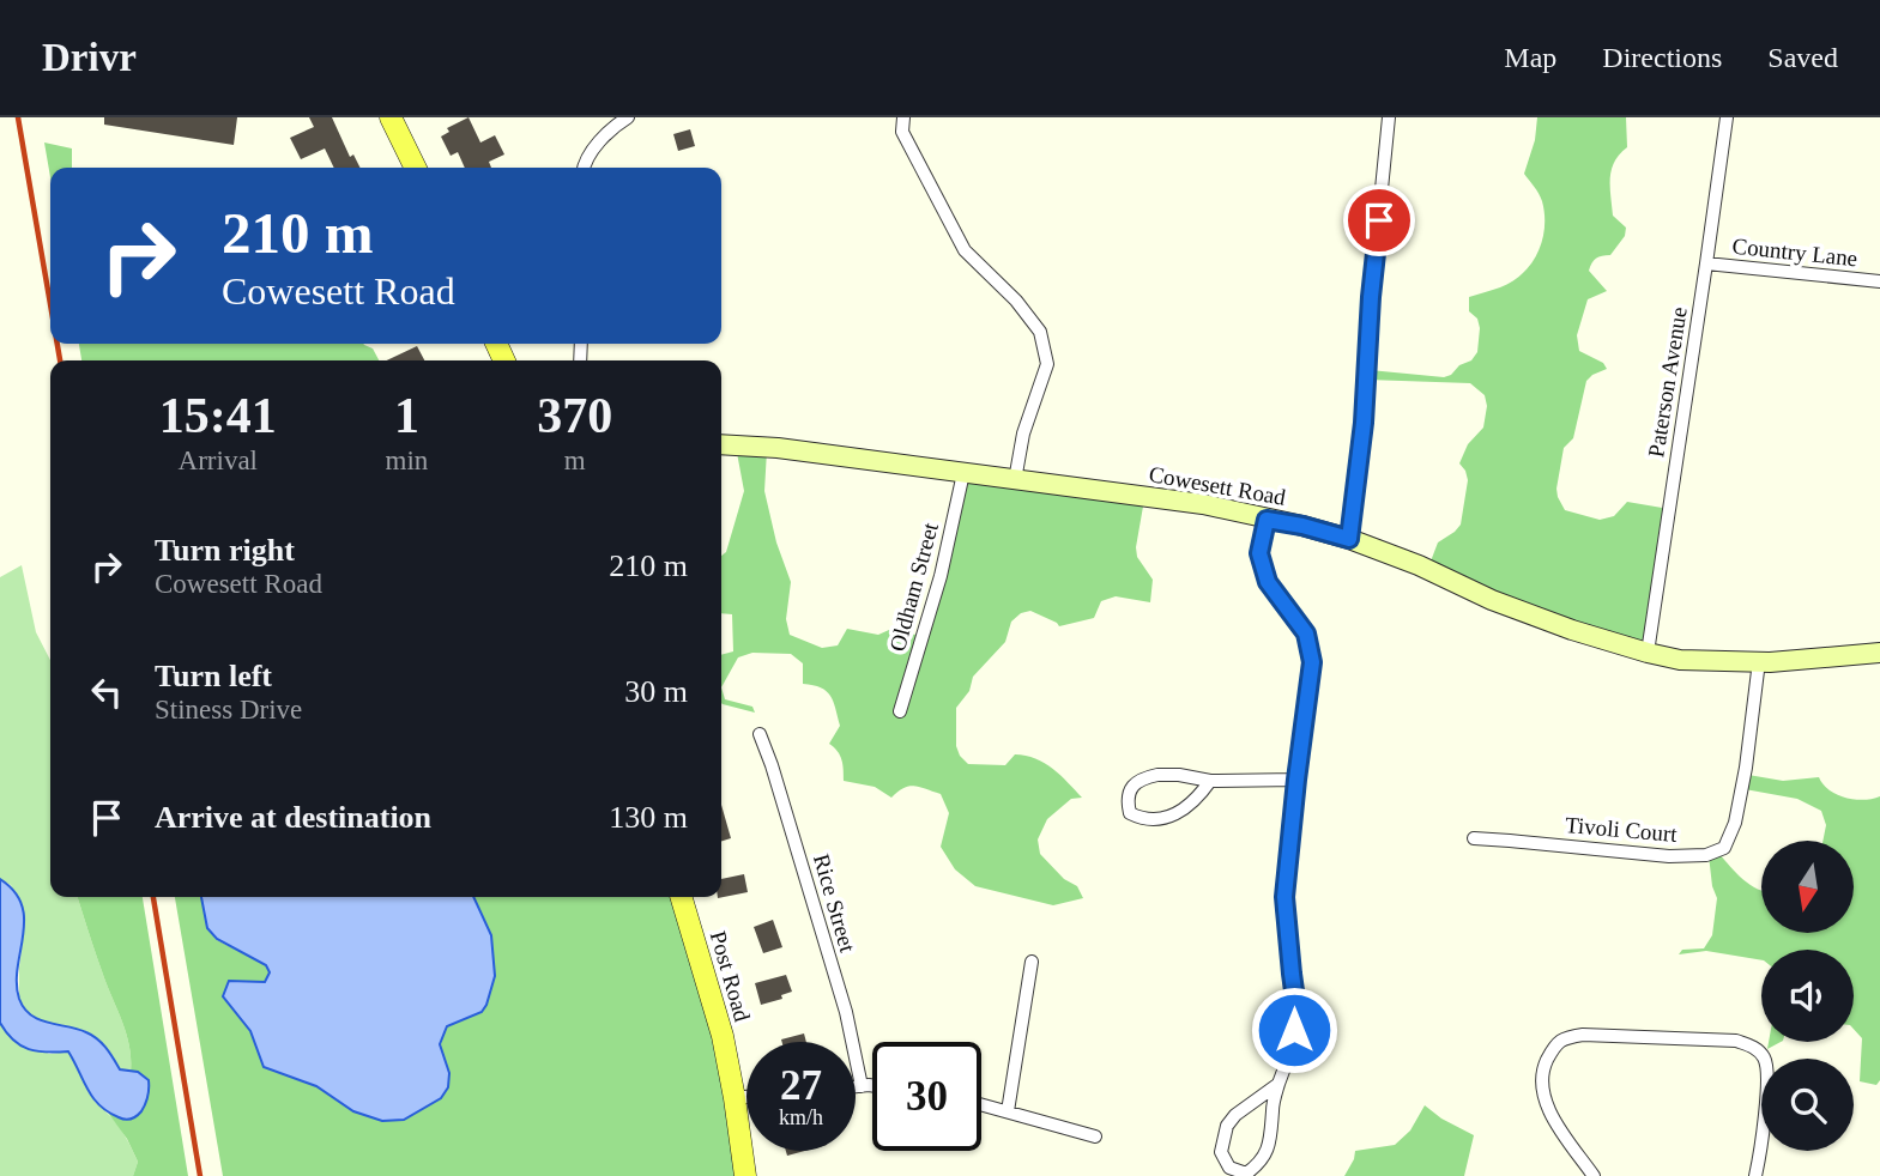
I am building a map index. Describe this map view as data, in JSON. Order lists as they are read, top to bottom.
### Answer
{
  "streets": {
    "main road": ["Cowesett Road", "Post Road"],
    "street": [
      "Country Lane",
      "Paterson Avenue",
      "Oldham Street",
      "Tivoli Court",
      "Rice Street"
    ]
  },
  "crossings": [
    ["Country Lane", "Paterson Avenue"],
    ["Paterson Avenue", "Cowesett Road"],
    ["Cowesett Road", "Oldham Street"],
    ["Cowesett Road", "Tivoli Court"]
  ],
  "north": "bottom",
  "page": {
    "header": "Drivr",
    "nav": ["Map", "Directions", "Saved"],
    "turn": ["210 m", "Cowesett Road"],
    "eta": [
      "15:41",
      "Arrival",
      "1",
      "min",
      "370",
      "m"
    ],
    "list": [
      {
        "name": "Turn right",
        "note": "Cowesett Road",
        "value": "210 m"
      },
      {
        "name": "Turn left",
        "note": "Stiness Drive",
        "value": "30 m"
      },
      {
        "name": "Arrive at destination",
        "value": "130 m"
      }
    ],
    "speed": "27 km/h",
    "limit": "30"
  }
}
